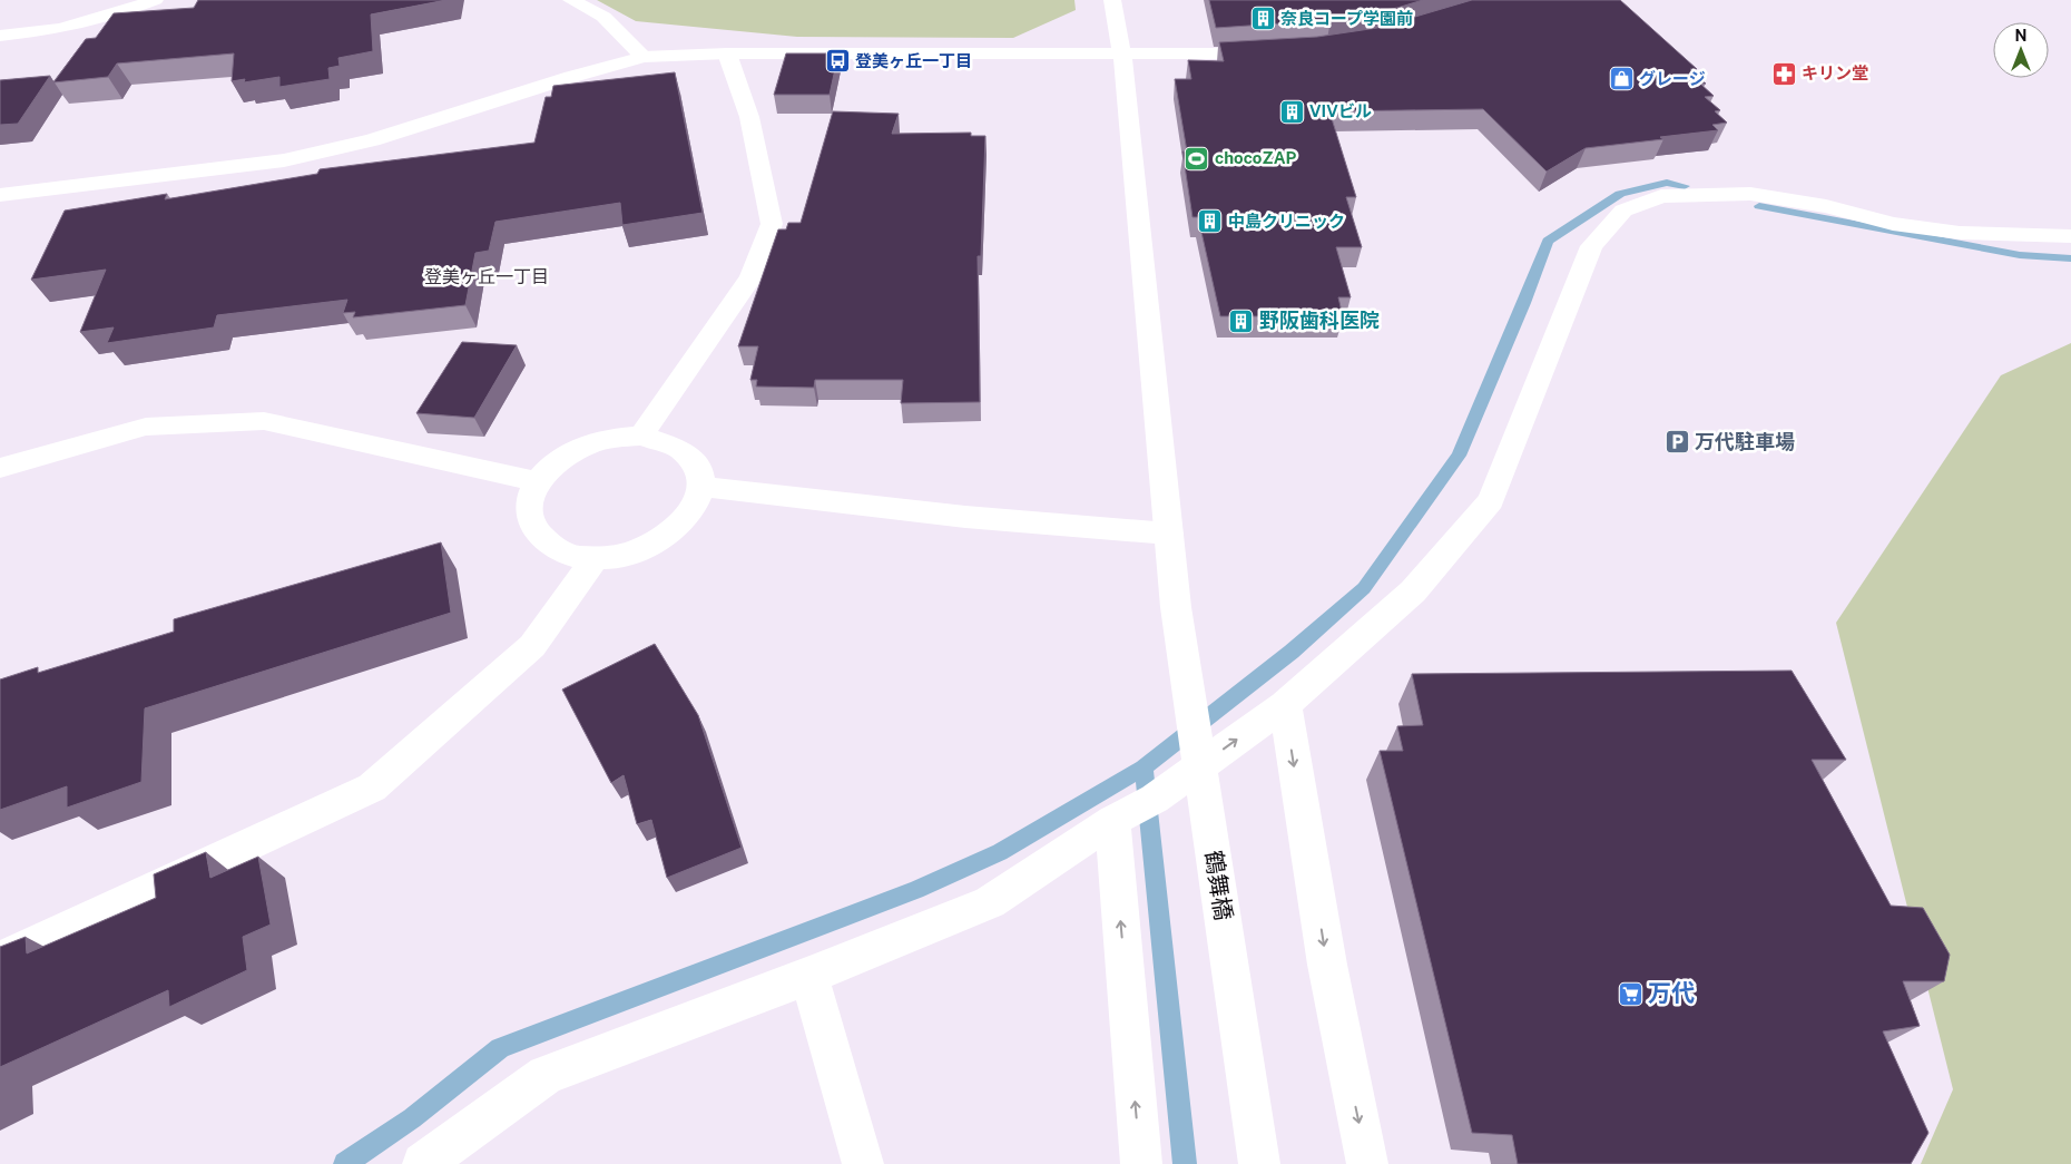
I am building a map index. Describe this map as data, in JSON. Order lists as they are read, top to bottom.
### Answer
{
  "streets": {
    "street": ["鶴舞橋"]
  },
  "districts": ["登美ヶ丘一丁目"],
  "places": {
    "building": [
      "奈良コープ学園前",
      "VIVビル",
      "中島クリニック",
      "野阪歯科医院"
    ],
    "bus stop": ["登美ヶ丘一丁目"],
    "pharmacy": ["キリン堂"],
    "shop": ["グレージ"],
    "sports": ["chocoZAP"],
    "parking": ["万代駐車場"],
    "supermarket": ["万代"]
  },
  "north": "top"
}
